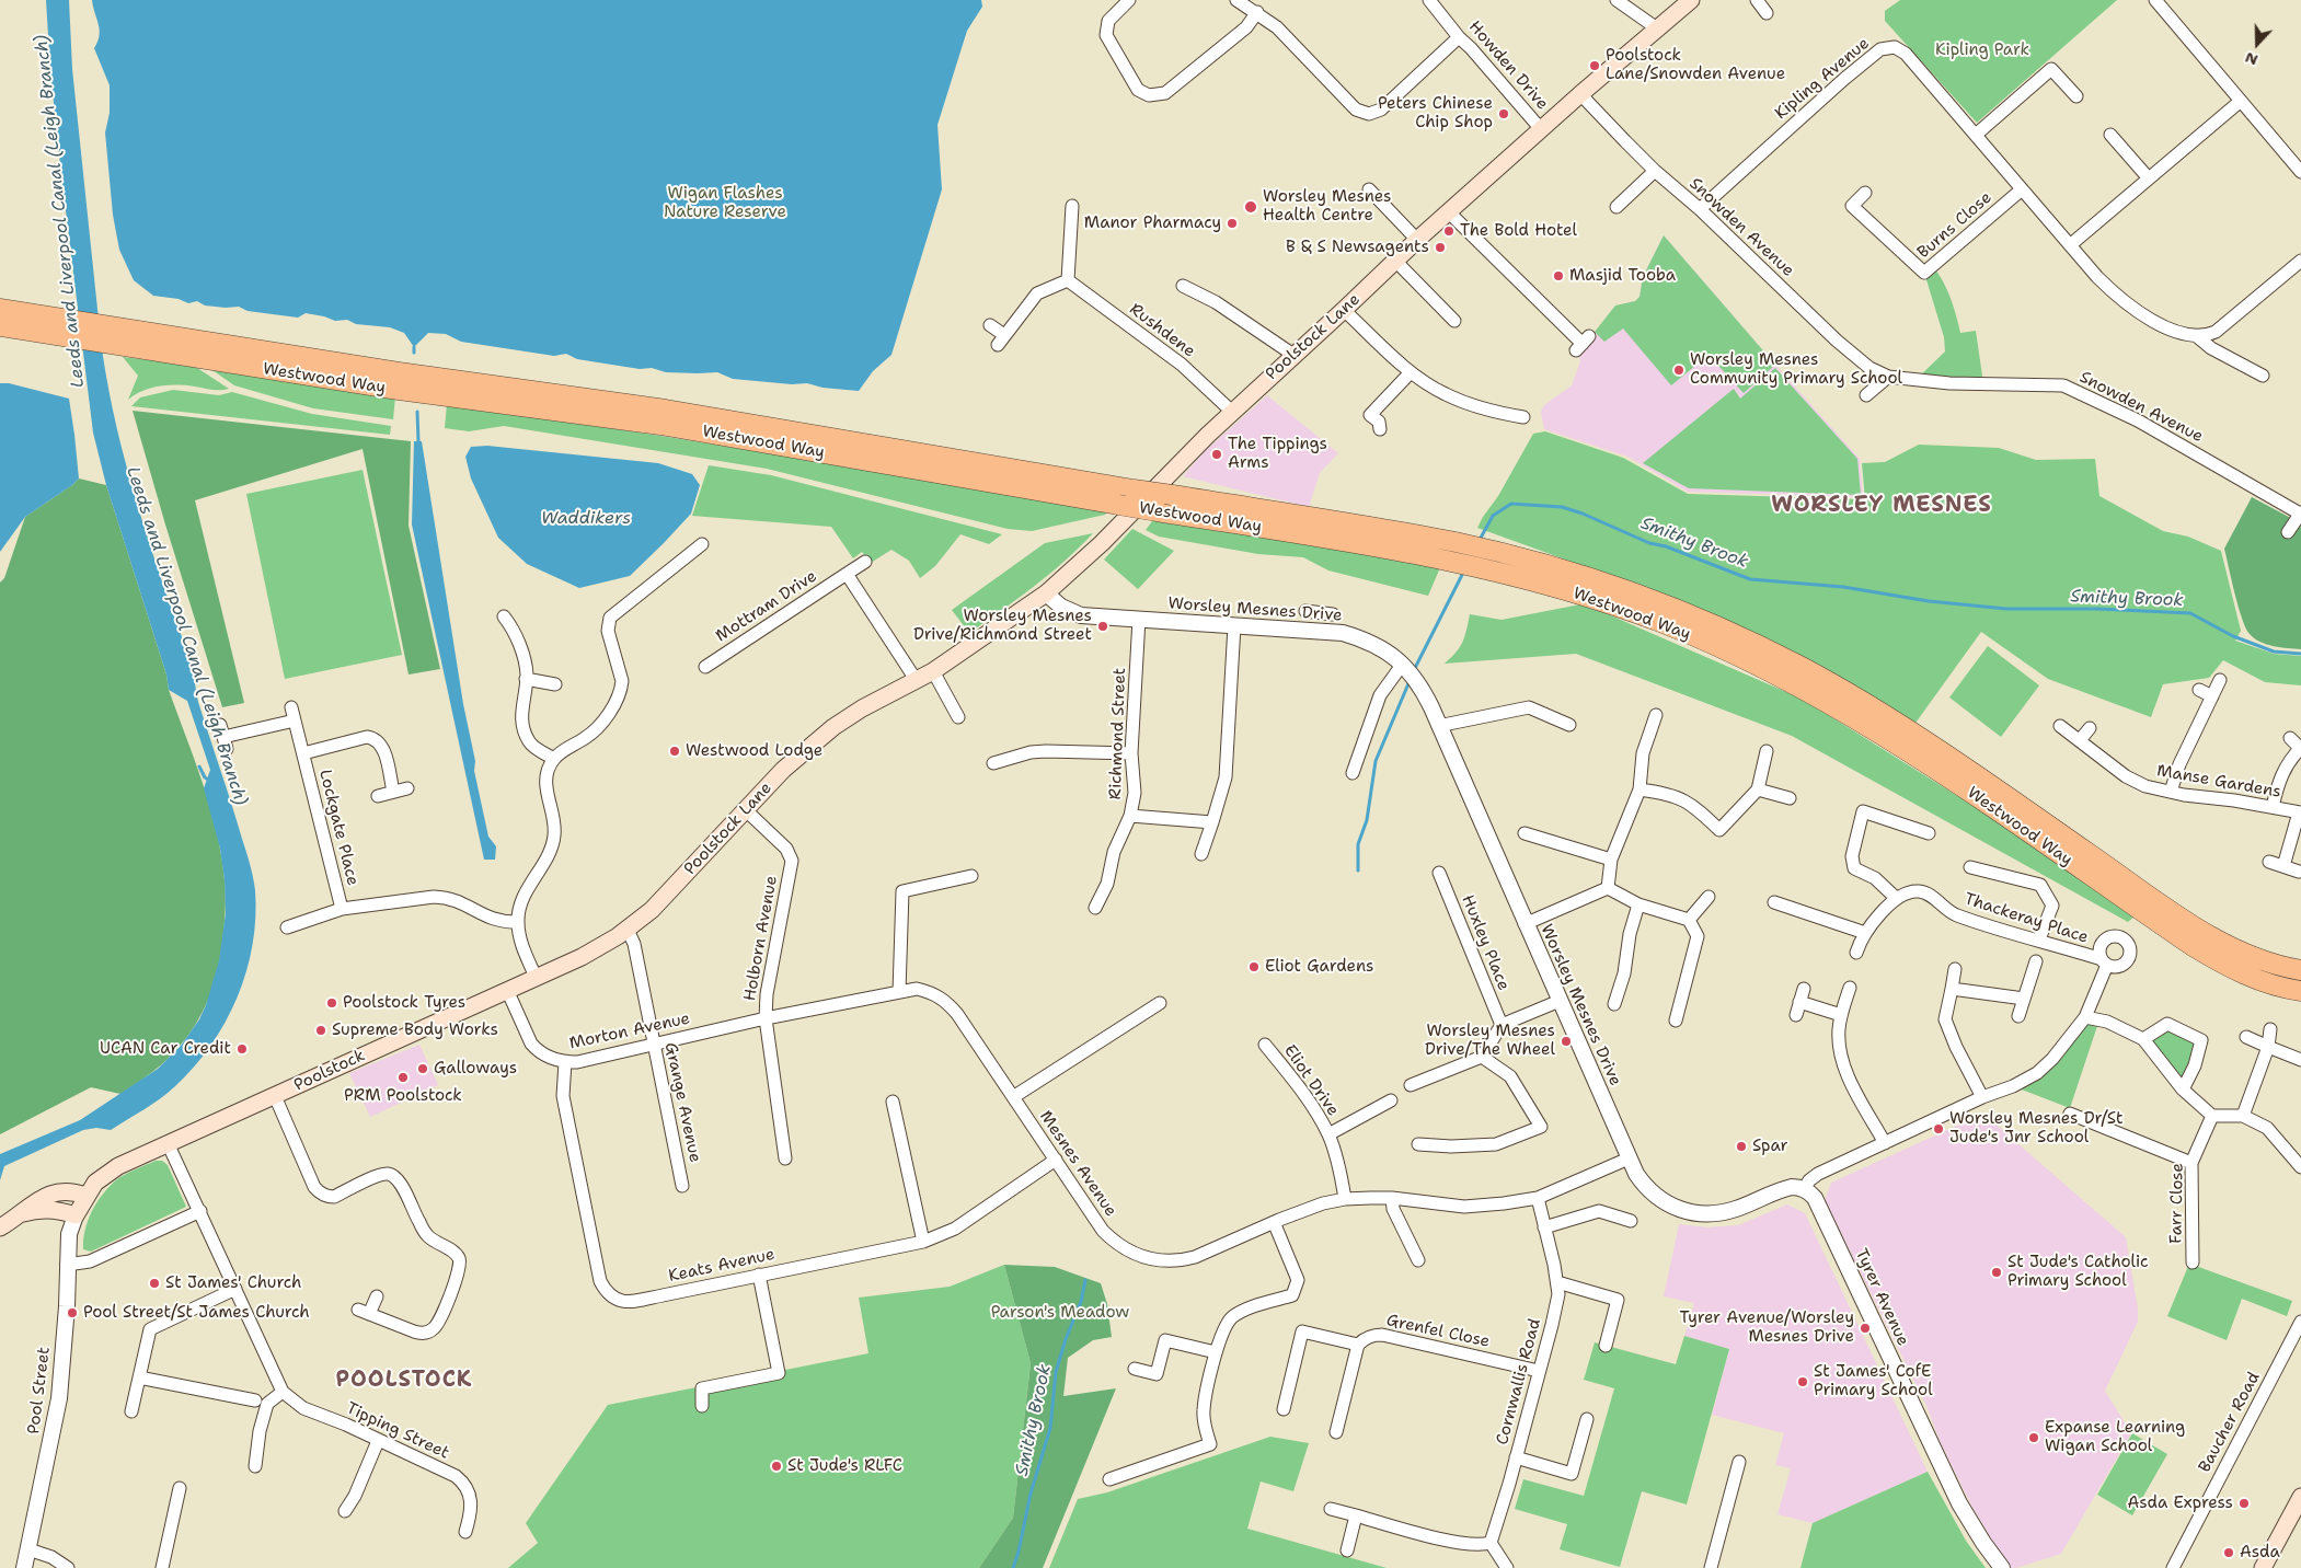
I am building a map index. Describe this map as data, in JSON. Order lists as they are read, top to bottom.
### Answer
{
  "streets": {
    "highway": ["Westwood Way"],
    "main road": ["Poolstock Lane", "Poolstock"],
    "street": [
      "Howden Drive",
      "Kipling Avenue",
      "Burns Close",
      "Snowden Avenue",
      "Rushdene",
      "Mottram Drive",
      "Worsley Mesnes Drive",
      "Richmond Street",
      "Manse Gardens",
      "Lockgate Place",
      "Thackeray Place",
      "Holborn Avenue",
      "Huxley Place",
      "Morton Avenue",
      "Eliot Drive",
      "Grange Avenue",
      "Mesnes Avenue",
      "Farr Close",
      "Keats Avenue",
      "Tyrer Avenue",
      "Grenfel Close",
      "Cornwallis Road",
      "Pool Street",
      "Baucher Road",
      "Tipping Street"
    ]
  },
  "crossings": [
    ["Howden Drive", "Poolstock Lane"],
    ["Kipling Avenue", "Burns Close"],
    ["Kipling Avenue", "Snowden Avenue"],
    ["Snowden Avenue", "Poolstock Lane"],
    ["Rushdene", "Poolstock Lane"],
    ["Poolstock Lane", "Worsley Mesnes Drive"],
    ["Poolstock Lane", "Holborn Avenue"],
    ["Poolstock Lane", "Poolstock"],
    ["Poolstock Lane", "Grange Avenue"],
    ["Worsley Mesnes Drive", "Richmond Street"],
    ["Worsley Mesnes Drive", "Mesnes Avenue"],
    ["Worsley Mesnes Drive", "Tyrer Avenue"],
    ["Holborn Avenue", "Morton Avenue"],
    ["Holborn Avenue", "Mesnes Avenue"],
    ["Morton Avenue", "Poolstock"],
    ["Morton Avenue", "Grange Avenue"],
    ["Morton Avenue", "Mesnes Avenue"],
    ["Morton Avenue", "Keats Avenue"],
    ["Poolstock", "Pool Street"],
    ["Poolstock", "Tipping Street"],
    ["Eliot Drive", "Mesnes Avenue"],
    ["Mesnes Avenue", "Keats Avenue"],
    ["Mesnes Avenue", "Cornwallis Road"],
    ["Grenfel Close", "Cornwallis Road"]
  ],
  "districts": ["WORSLEY MESNES", "POOLSTOCK"],
  "water": ["Leeds and Liverpool Canal (Leigh Branch)", "Waddikers", "Smithy Brook"],
  "parks": ["Kipling Park", "Wigan Flashes Nature Reserve", "Parson's Meadow"],
  "places": [
    "Poolstock Lane/Snowden Avenue",
    "Peters Chinese Chip Shop",
    "Worsley Mesnes Health Centre",
    "Manor Pharmacy",
    "The Bold Hotel",
    "B & S Newsagents",
    "Masjid Tooba",
    "Worsley Mesnes Community Primary School",
    "The Tippings Arms",
    "Worsley Mesnes Drive/Richmond Street",
    "Westwood Lodge",
    "Eliot Gardens",
    "Poolstock Tyres",
    "Supreme Body Works",
    "Worsley Mesnes Drive/The Wheel",
    "UCAN Car Credit",
    "Galloways",
    "PRM Poolstock",
    "Worsley Mesnes Dr/St Jude's Jnr School",
    "Spar",
    "St Jude's Catholic Primary School",
    "St James' Church",
    "Pool Street/St James Church",
    "Tyrer Avenue/Worsley Mesnes Drive",
    "St James' CofE Primary School",
    "Expanse Learning Wigan School",
    "St Jude's RLFC",
    "Asda Express",
    "Asda"
  ],
  "north": "bottom"
}
